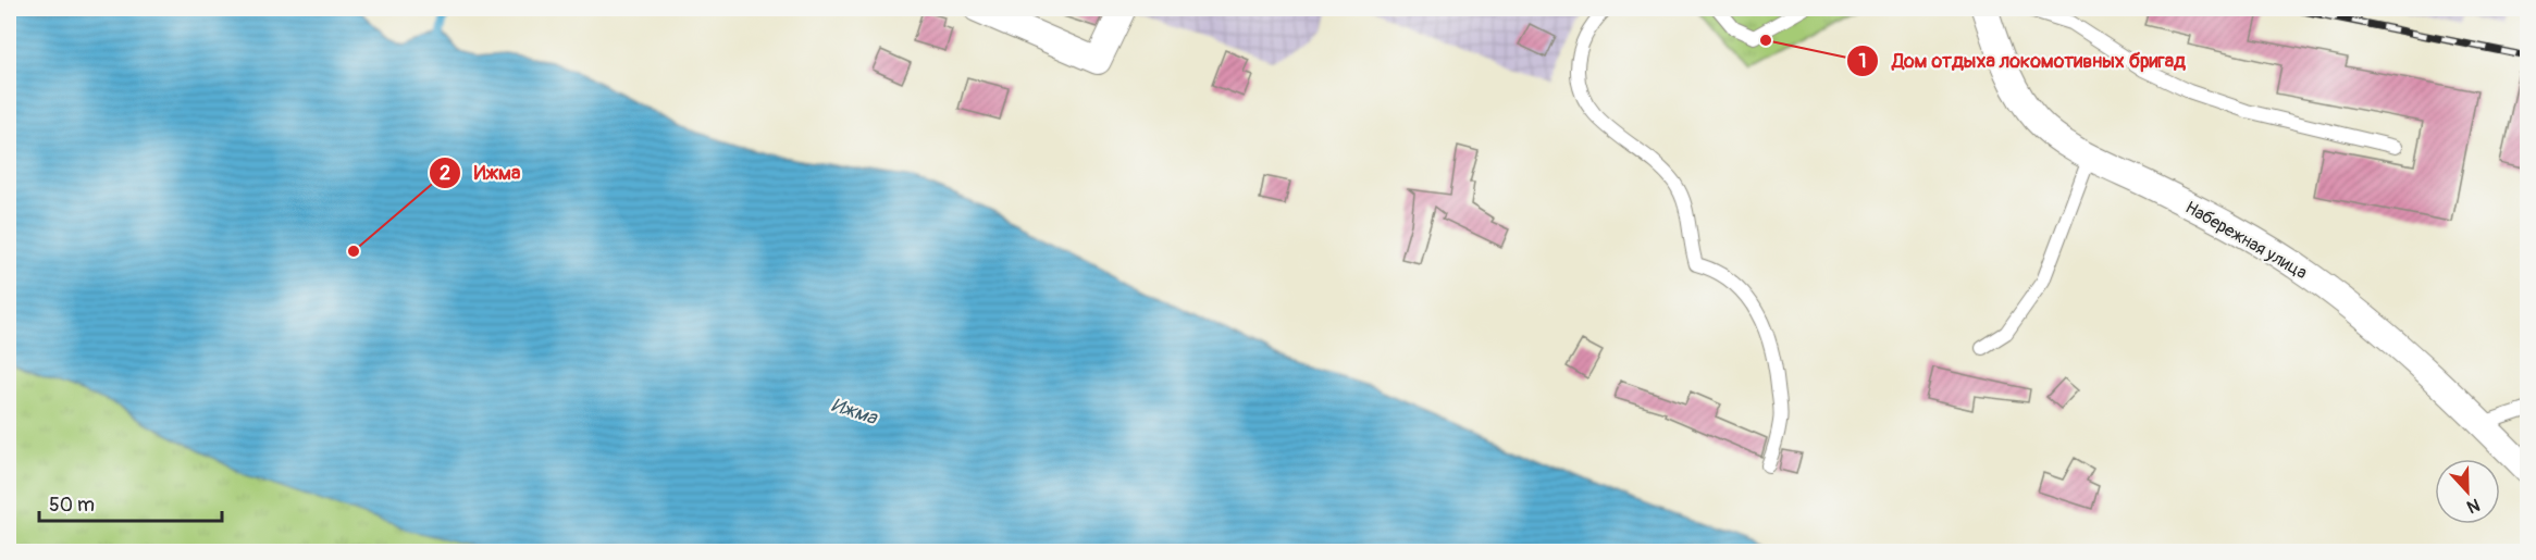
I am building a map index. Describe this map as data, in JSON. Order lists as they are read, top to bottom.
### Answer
{
  "streets": {
    "street": ["Набережная улица"]
  },
  "water": ["Ижма"],
  "places": ["Дом отдыха локомотивных бригад", "Ижма"],
  "scale_bar": "50 m",
  "north": "bottom"
}
